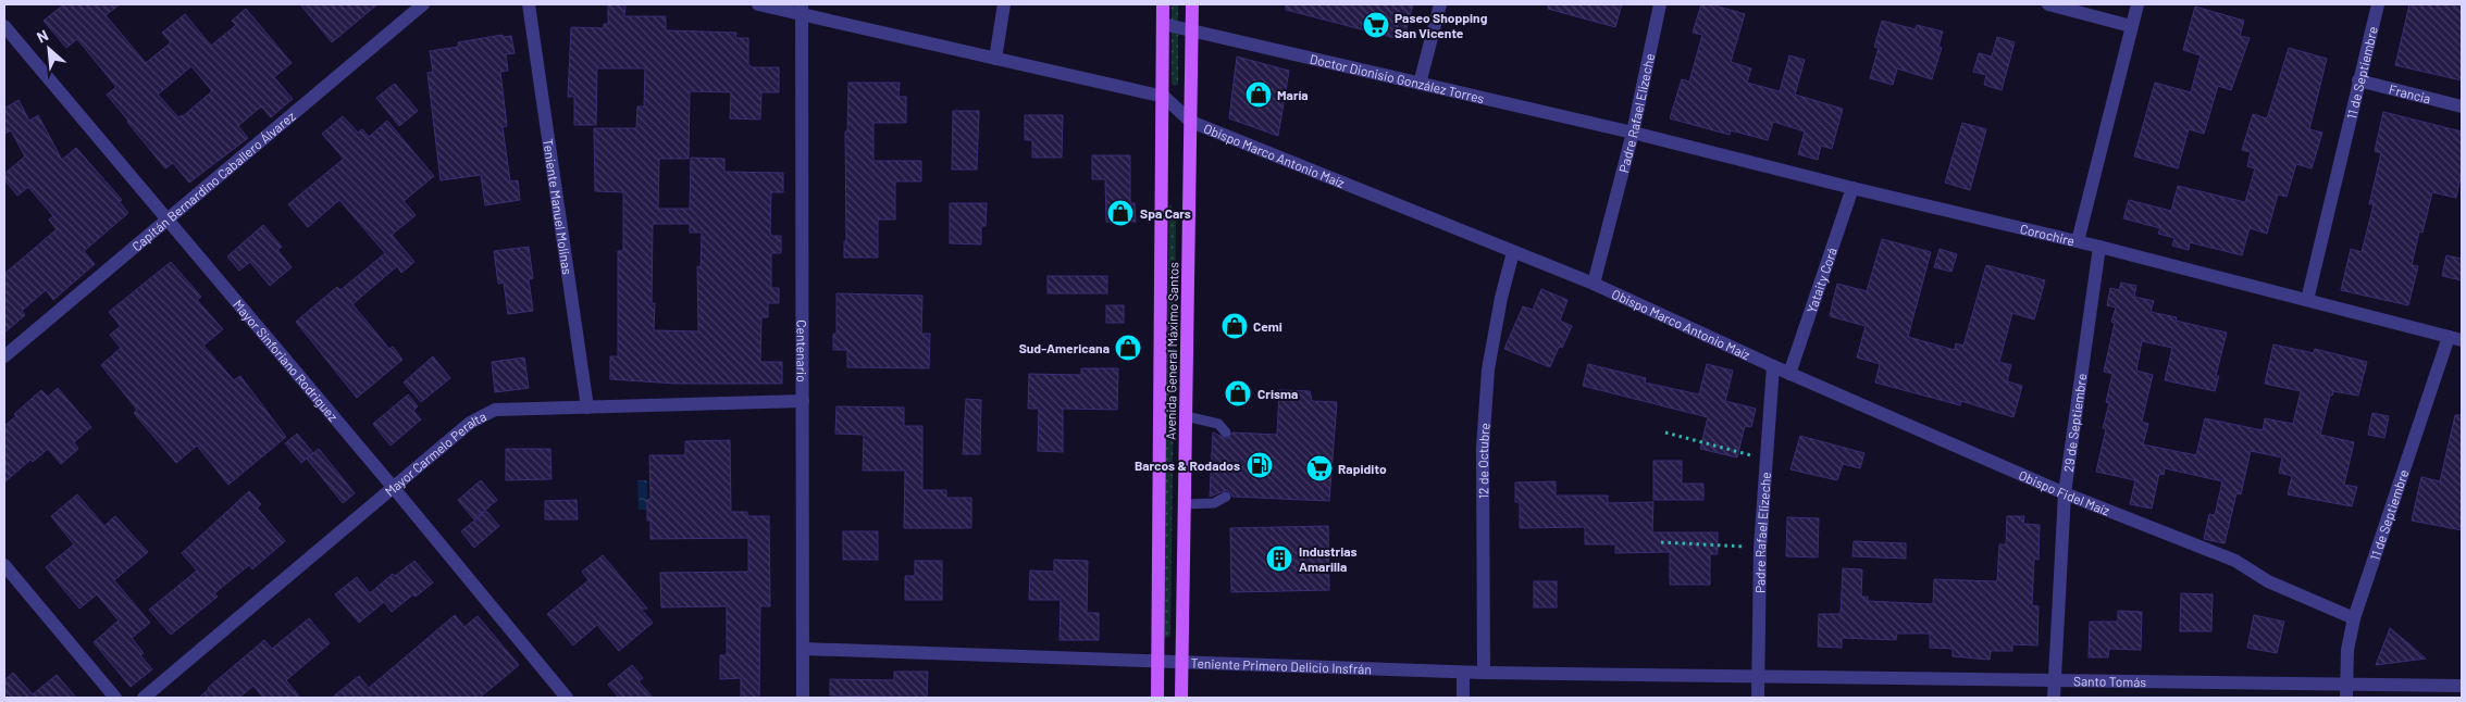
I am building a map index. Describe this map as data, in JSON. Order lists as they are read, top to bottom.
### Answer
{
  "streets": {
    "main road": ["Avenida General Máximo Santos"],
    "street": [
      "11 de Septiembre",
      "Doctor Dionisio González Torres",
      "Francia",
      "Padre Rafael Elizeche",
      "Obispo Marco Antonio Maíz",
      "Capitán Bernardino Caballero Álvarez",
      "Teniente Manuel Molinas",
      "Corochire",
      "Yataity Corá",
      "Centenario",
      "Mayor Sinforiano Rodriguez",
      "29 de Septiembre",
      "Mayor Carmelo Peralta",
      "12 de Octubre",
      "Obispo Fidel Maíz",
      "Teniente Primero Delicio Insfrán",
      "Santo Tomás"
    ]
  },
  "crossings": [
    ["11 de Septiembre", "Francia"],
    ["11 de Septiembre", "Corochire"],
    ["11 de Septiembre", "Obispo Fidel Maíz"],
    ["11 de Septiembre", "Santo Tomás"],
    ["Doctor Dionisio González Torres", "Padre Rafael Elizeche"],
    ["Doctor Dionisio González Torres", "Corochire"],
    ["Doctor Dionisio González Torres", "Avenida General Máximo Santos"],
    ["Padre Rafael Elizeche", "Obispo Marco Antonio Maíz"],
    ["Padre Rafael Elizeche", "Corochire"],
    ["Padre Rafael Elizeche", "Obispo Fidel Maíz"],
    ["Padre Rafael Elizeche", "Teniente Primero Delicio Insfrán"],
    ["Padre Rafael Elizeche", "Santo Tomás"],
    ["Obispo Marco Antonio Maíz", "Avenida General Máximo Santos"],
    ["Obispo Marco Antonio Maíz", "12 de Octubre"],
    ["Obispo Marco Antonio Maíz", "Obispo Fidel Maíz"],
    ["Capitán Bernardino Caballero Álvarez", "Mayor Sinforiano Rodriguez"],
    ["Teniente Manuel Molinas", "Mayor Carmelo Peralta"],
    ["Corochire", "Yataity Corá"],
    ["Corochire", "29 de Septiembre"],
    ["Yataity Corá", "Obispo Fidel Maíz"],
    ["Centenario", "Mayor Carmelo Peralta"],
    ["Centenario", "Teniente Primero Delicio Insfrán"],
    ["Avenida General Máximo Santos", "Teniente Primero Delicio Insfrán"],
    ["Mayor Sinforiano Rodriguez", "Mayor Carmelo Peralta"],
    ["29 de Septiembre", "Obispo Fidel Maíz"],
    ["29 de Septiembre", "Santo Tomás"],
    ["12 de Octubre", "Teniente Primero Delicio Insfrán"],
    ["Teniente Primero Delicio Insfrán", "Santo Tomás"]
  ],
  "places": {
    "supermarket": ["Paseo Shopping San Vicente", "Rapidito"],
    "shop": [
      "María",
      "Spa Cars",
      "Cemi",
      "Sud-Americana",
      "Crisma"
    ],
    "fuel station": ["Barcos & Rodados"],
    "building": ["Industrias Amarilla"]
  },
  "north": "top left"
}
